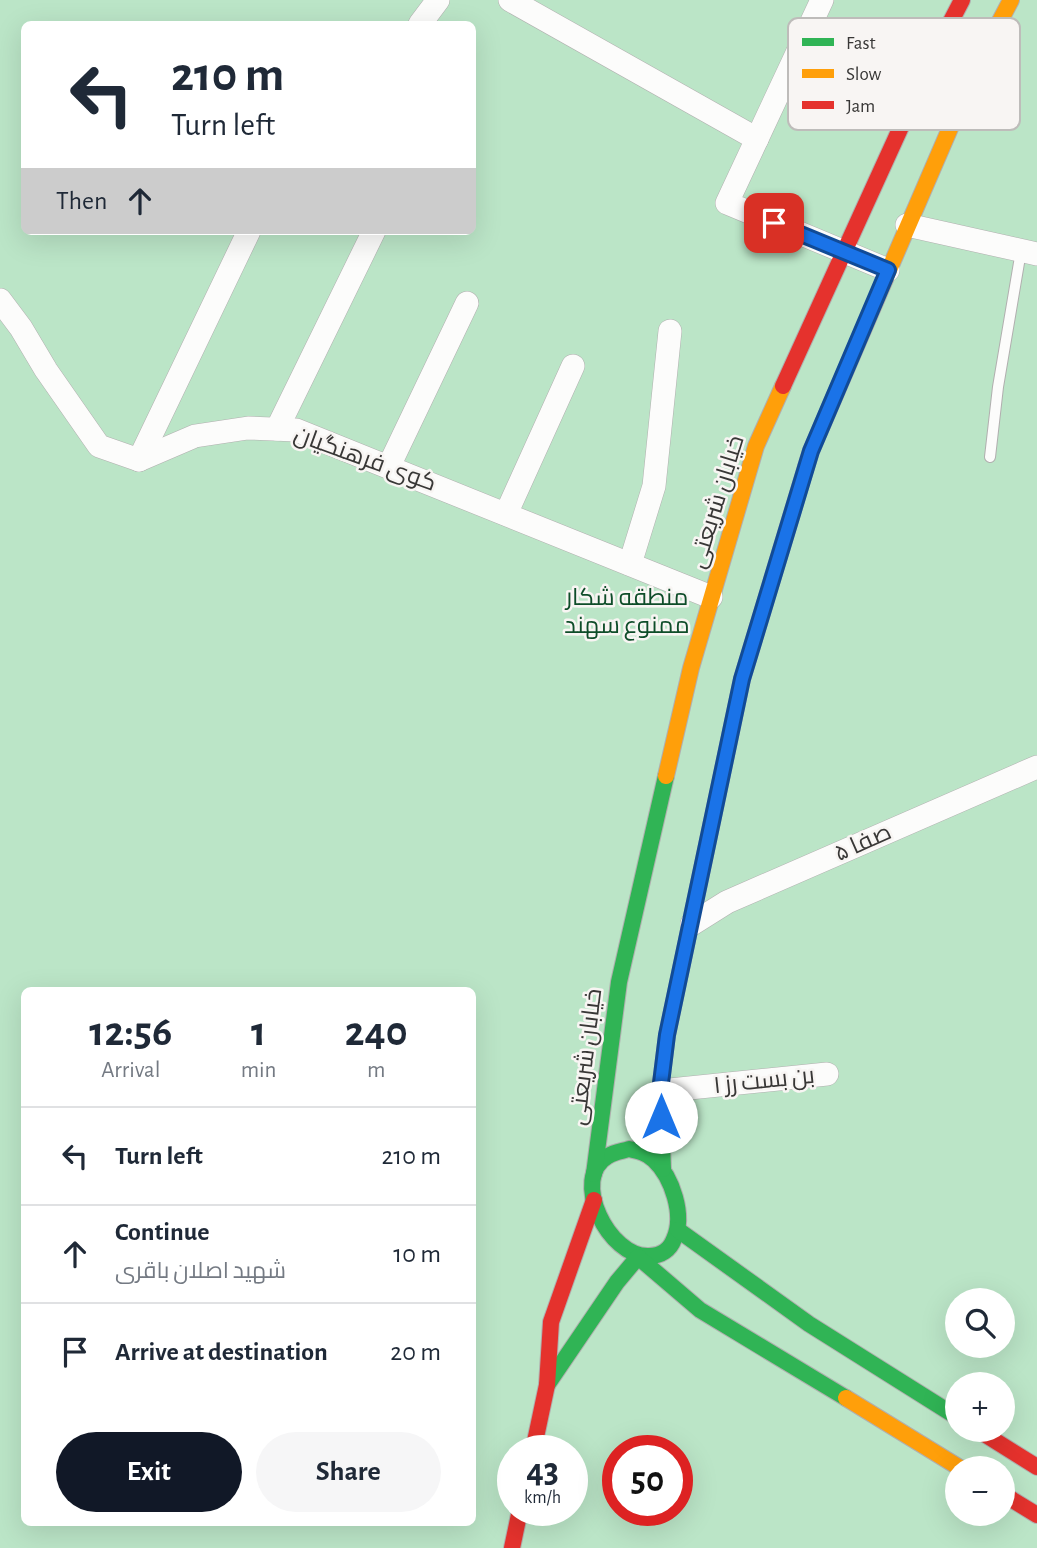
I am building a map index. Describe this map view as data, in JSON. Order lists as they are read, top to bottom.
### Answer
{
  "streets": {
    "main road": ["خیابان شریعتی"],
    "street": ["کوی فرهنگیان", "صفا ۵", "بن بست رز ۱"]
  },
  "crossings": [
    ["کوی فرهنگیان", "خیابان شریعتی"]
  ],
  "parks": ["منطقه شکار ممنوع سهند"],
  "legend": ["Fast", "Slow", "Jam"],
  "page": {
    "turn": ["210 m", "Turn left"],
    "then": "Then",
    "eta": [
      "12:56",
      "Arrival",
      "1",
      "min",
      "240",
      "m"
    ],
    "list": [
      {
        "name": "Turn left",
        "value": "210 m"
      },
      {
        "name": "Continue",
        "note": "شهید اصلان باقری",
        "value": "10 m"
      },
      {
        "name": "Arrive at destination",
        "value": "20 m"
      }
    ],
    "map_buttons": ["+", "−"],
    "buttons": ["Exit", "Share"],
    "speed": "43 km/h",
    "limit": "50"
  }
}
